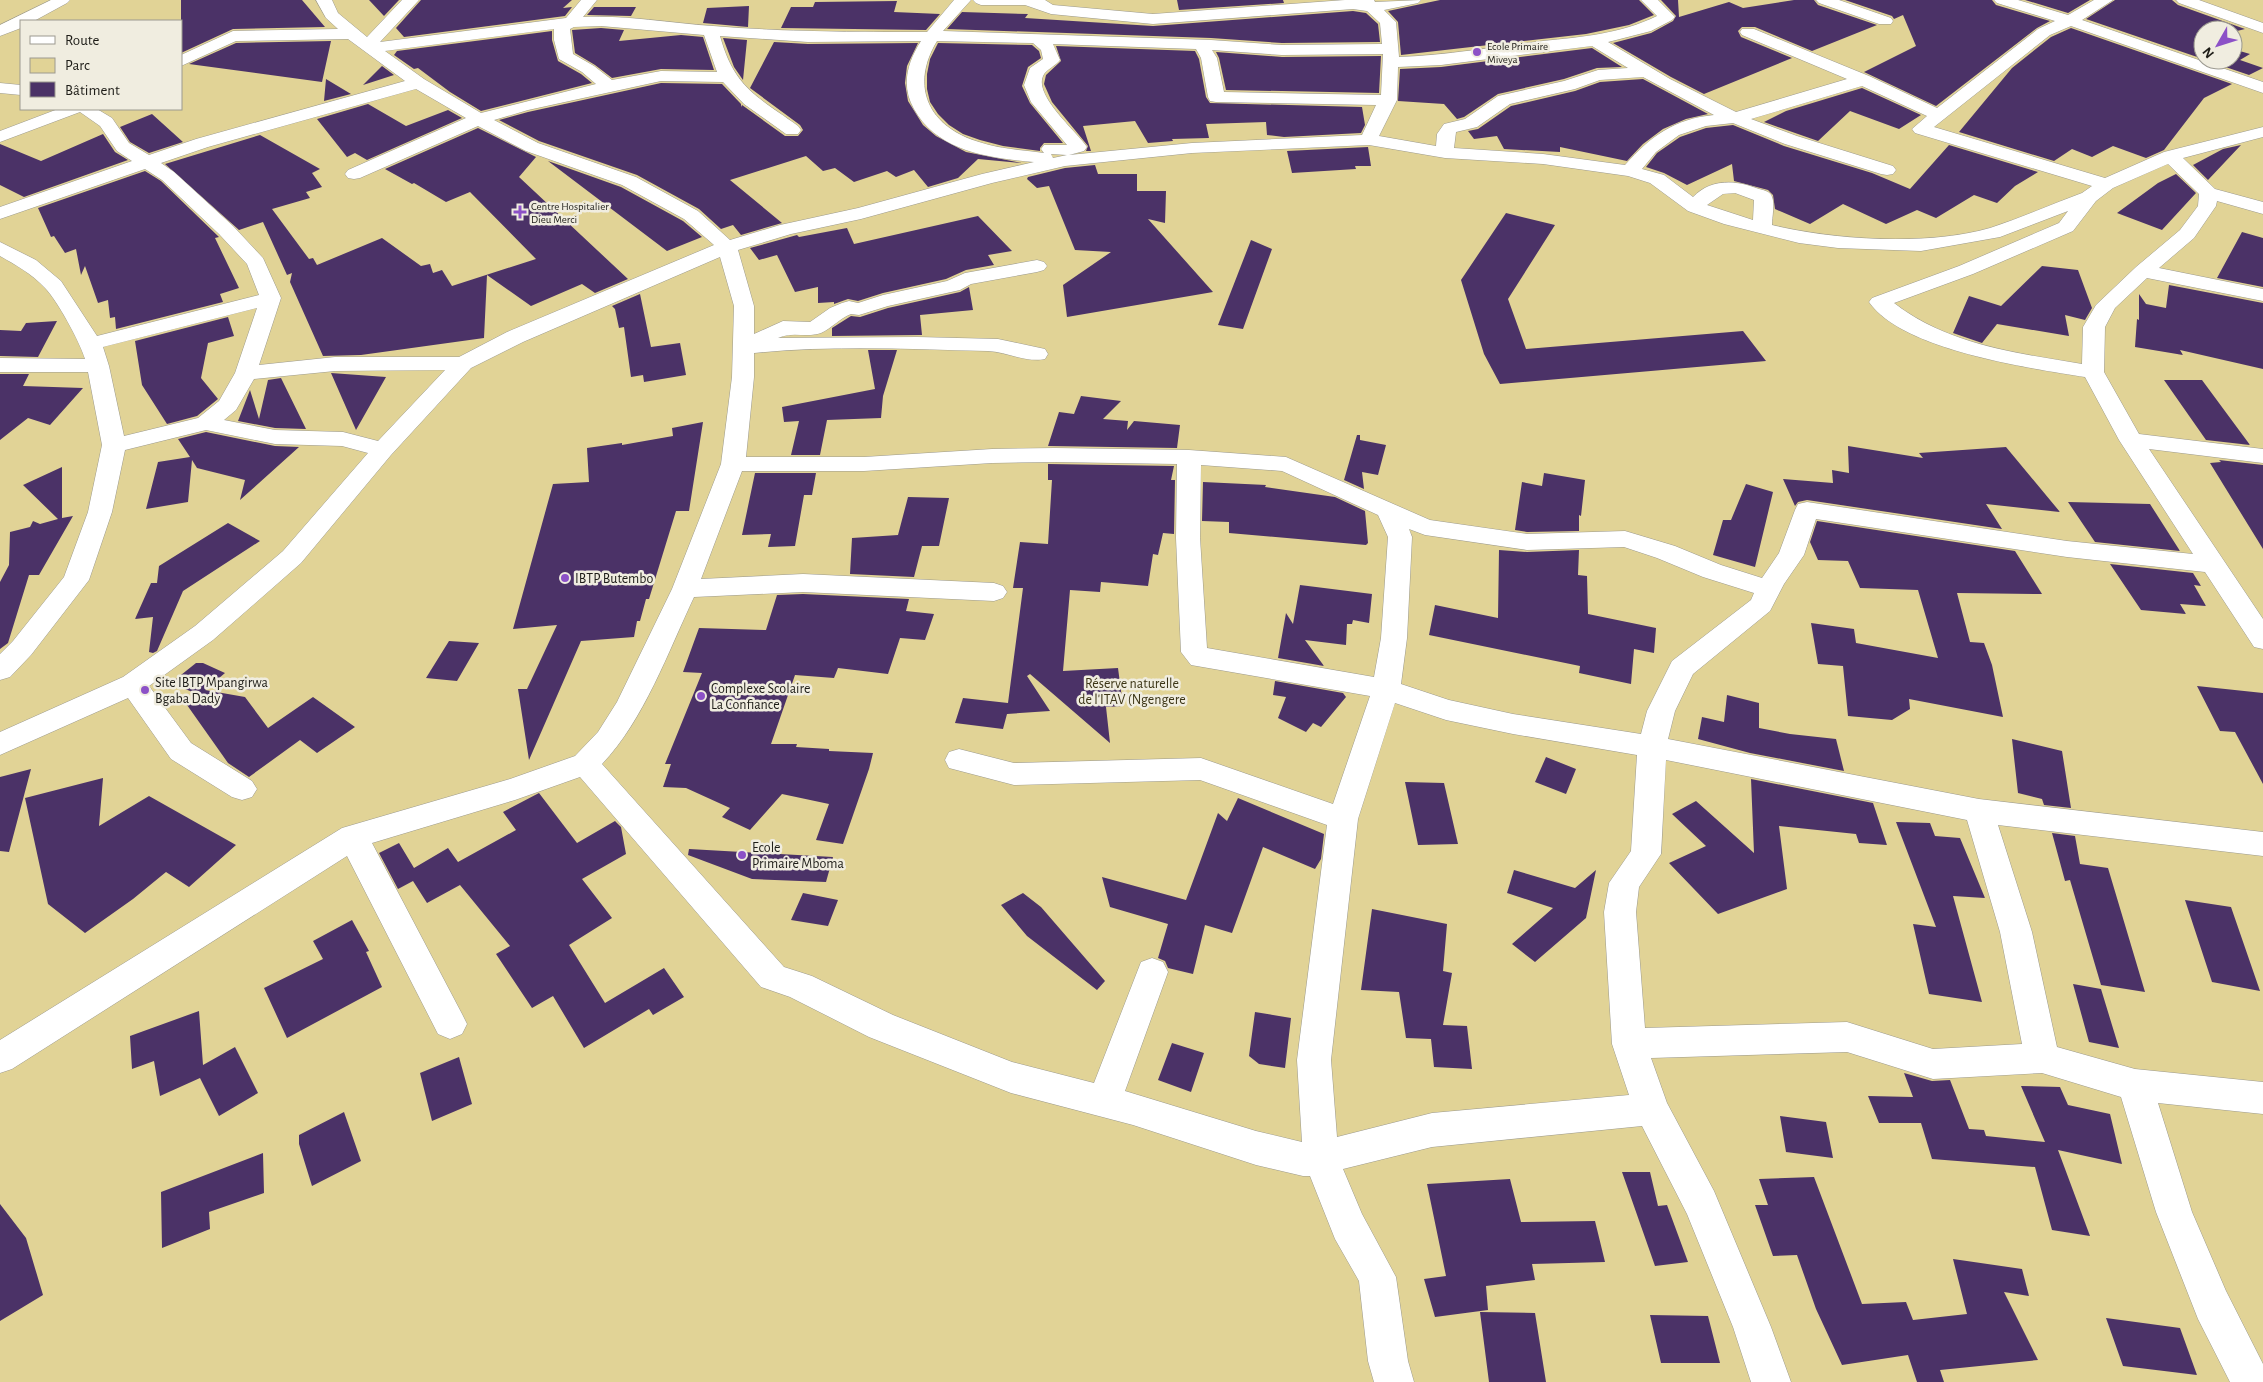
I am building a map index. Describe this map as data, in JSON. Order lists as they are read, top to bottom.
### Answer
{
  "parks": ["Réserve naturelle de l'ITAV (Ngengere"],
  "places": {
    "other": [
      "Ecole Primaire Miveya",
      "IBTP Butembo",
      "Site IBTP Mpangirwa Bgaba Dady",
      "Complexe Scolaire La Confiance",
      "Ecole Primaire Mboma"
    ],
    "health": ["Centre Hospitalier Dieu Merci"]
  },
  "legend": ["Route", "Parc", "Bâtiment"],
  "north": "bottom left"
}
